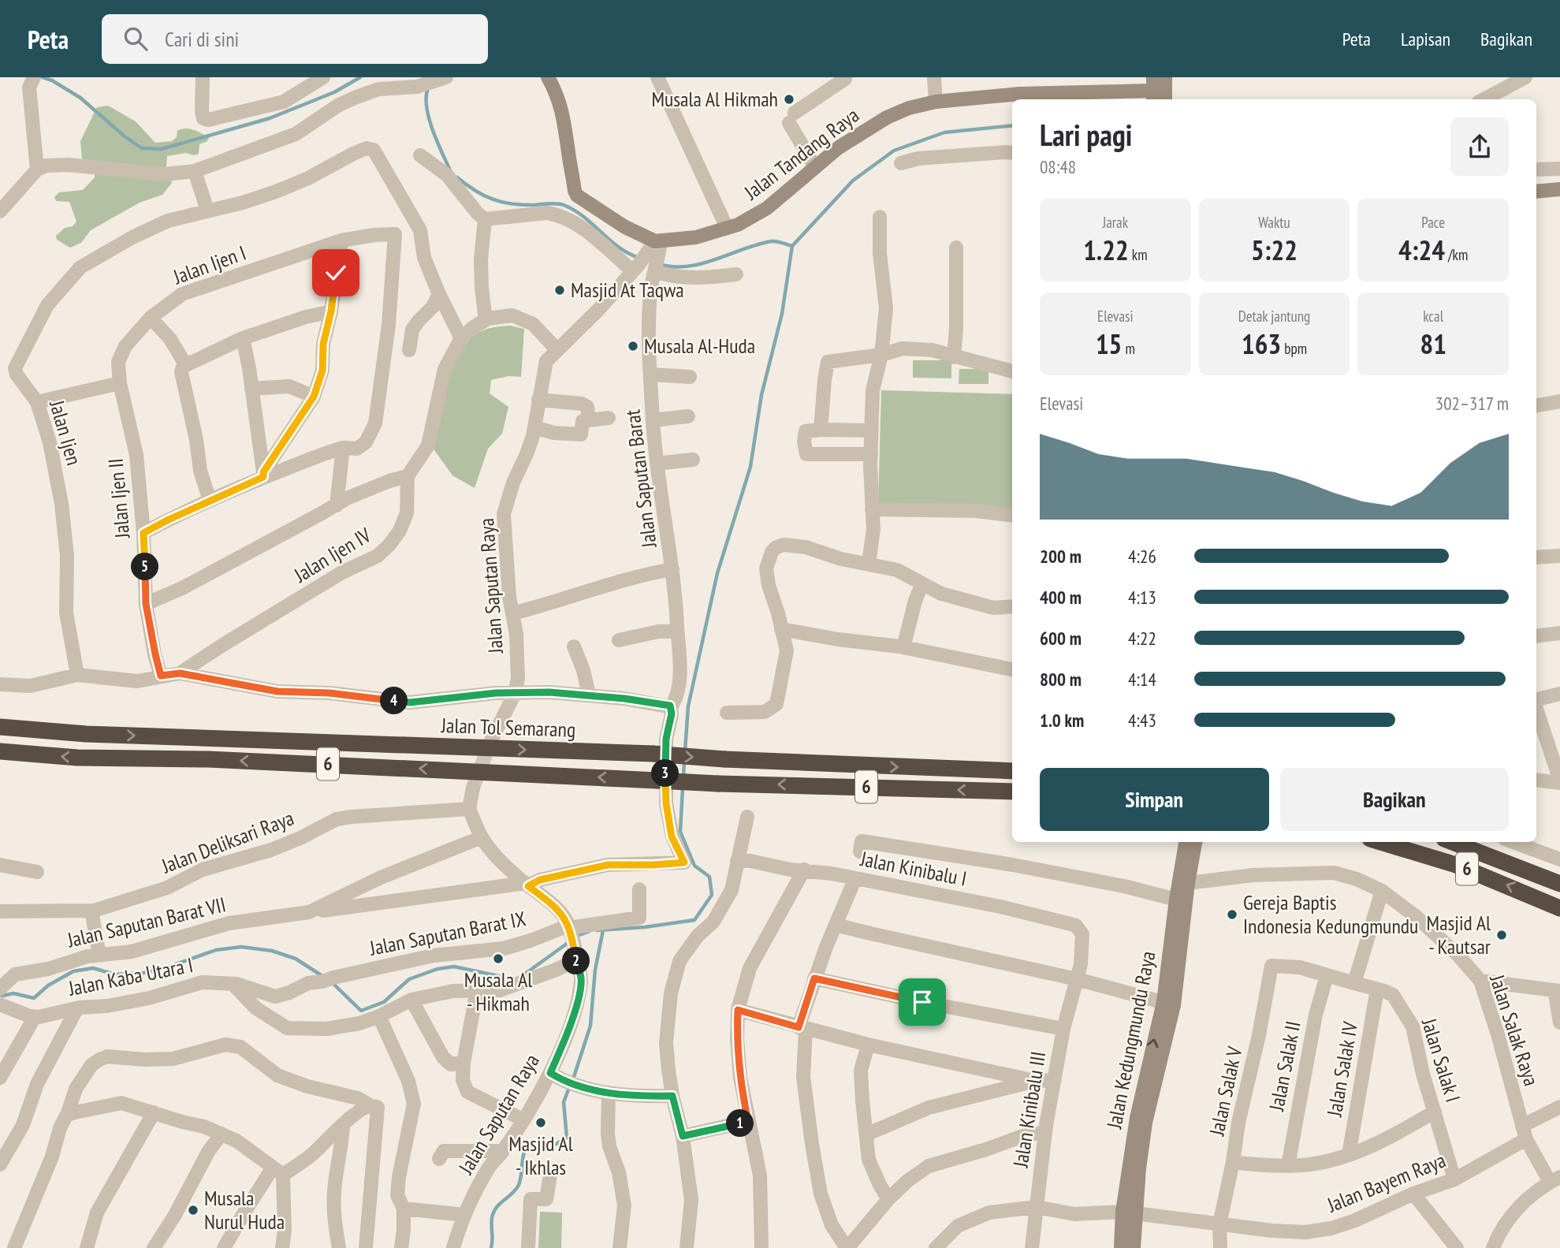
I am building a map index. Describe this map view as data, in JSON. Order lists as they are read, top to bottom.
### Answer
{
  "streets": {
    "highway": ["Jalan Tol Semarang", "6"],
    "street": [
      "Jalan Tandang Raya",
      "Jalan Ijen I",
      "Jalan Ijen",
      "Jalan Saputan Barat",
      "Jalan Ijen II",
      "Jalan Ijen IV",
      "Jalan Saputan Raya",
      "Jalan Deliksari Raya",
      "Jalan Kinibalu I",
      "Jalan Saputan Barat VII",
      "Jalan Saputan Barat IX",
      "Jalan Kaba Utara I",
      "Jalan Salak Raya",
      "Jalan Kedungmundu Raya",
      "Jalan Salak I",
      "Jalan Salak II",
      "Jalan Salak IV",
      "Jalan Salak V",
      "Jalan Kinibalu III",
      "Jalan Bayem Raya"
    ]
  },
  "crossings": [
    ["Jalan Tandang Raya", "Jalan Saputan Barat"],
    ["Jalan Tandang Raya", "Jalan Saputan Raya"],
    ["Jalan Ijen I", "Jalan Ijen II"],
    ["Jalan Saputan Barat", "Jalan Saputan Raya"],
    ["Jalan Saputan Barat", "Jalan Saputan Barat VII"],
    ["Jalan Ijen II", "Jalan Ijen IV"],
    ["Jalan Saputan Raya", "Jalan Saputan Barat IX"],
    ["Jalan Kinibalu I", "Jalan Kinibalu III"],
    ["Jalan Saputan Barat IX", "Jalan Kaba Utara I"],
    ["Jalan Salak Raya", "Jalan Kedungmundu Raya"],
    ["Jalan Salak Raya", "Jalan Bayem Raya"],
    ["Jalan Kedungmundu Raya", "Jalan Bayem Raya"],
    ["Jalan Salak I", "Jalan Salak II"],
    ["Jalan Salak I", "Jalan Salak IV"],
    ["Jalan Salak I", "Jalan Salak V"],
    ["Jalan Salak I", "Jalan Bayem Raya"],
    ["Jalan Salak V", "Jalan Bayem Raya"],
    ["Jalan Kinibalu III", "Jalan Bayem Raya"]
  ],
  "places": [
    "Musala Al Hikmah",
    "Masjid At Taqwa",
    "Musala Al-Huda",
    "Gereja Baptis Indonesia Kedungmundu",
    "Masjid Al - Kautsar",
    "Musala Al - Hikmah",
    "Masjid Al - Ikhlas",
    "Musala Nurul Huda"
  ],
  "page": {
    "header": "Peta",
    "search": "Cari di sini",
    "nav": ["Peta", "Lapisan", "Bagikan"],
    "heading": ["Lari pagi", "08:48"],
    "stats": [
      ["Jarak", "1.22 km"],
      ["Waktu", "5:22"],
      ["Pace", "4:24 /km"],
      ["Elevasi", "15 m"],
      ["Detak jantung", "163 bpm"],
      ["kcal", "81"]
    ],
    "chart": ["Elevasi", "302–317 m"],
    "list": [
      {
        "name": "200 m",
        "note": "4:26"
      },
      {
        "name": "400 m",
        "note": "4:13"
      },
      {
        "name": "600 m",
        "note": "4:22"
      },
      {
        "name": "800 m",
        "note": "4:14"
      },
      {
        "name": "1.0 km",
        "note": "4:43"
      }
    ],
    "pins": [
      "5",
      "4",
      "3",
      "2",
      "1"
    ],
    "buttons": ["Simpan", "Bagikan"]
  }
}
